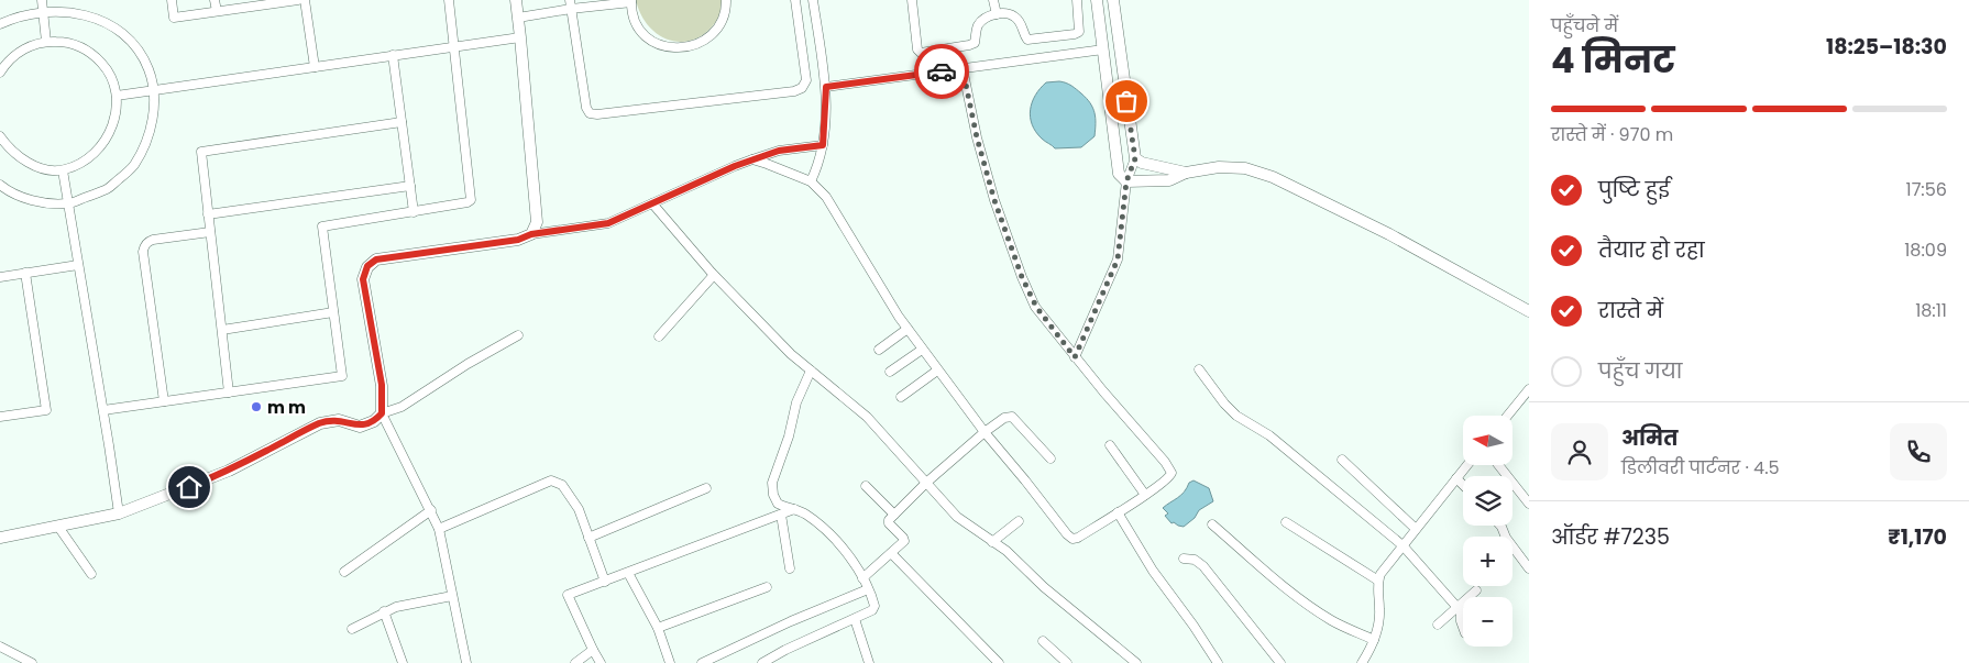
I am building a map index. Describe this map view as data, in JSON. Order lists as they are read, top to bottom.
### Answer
{
  "places": ["m m"],
  "north": "left",
  "page": {
    "heading": ["4 मिनट", "पहुँचने में", "18:25–18:30"],
    "panel": [
      "अमित",
      "डिलीवरी पार्टनर · 4.5",
      "ऑर्डर #7235",
      "₹1,170"
    ],
    "bar": "रास्ते में · 970 m",
    "list": [
      ["पुष्टि हुई", "17:56"],
      ["तैयार हो रहा", "18:09"],
      ["रास्ते में", "18:11"],
      "पहुँच गया"
    ],
    "map_buttons": ["+", "−"]
  }
}
